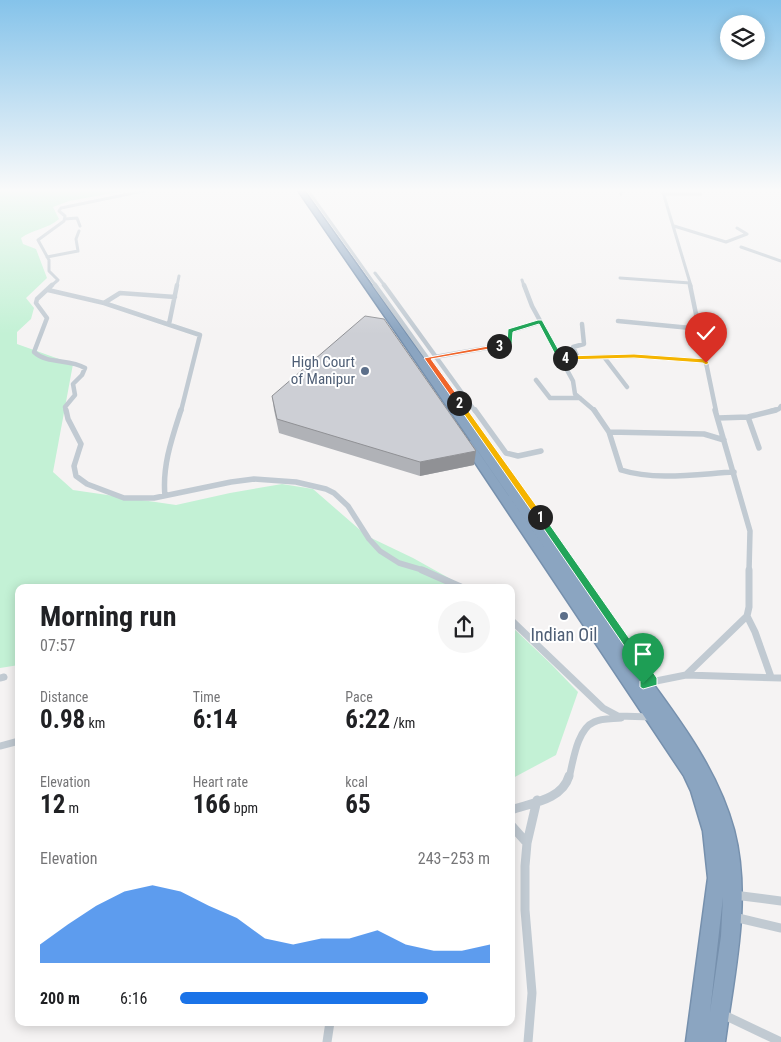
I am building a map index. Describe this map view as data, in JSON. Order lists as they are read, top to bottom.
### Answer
{
  "places": ["High Court of Manipur", "Indian Oil"],
  "page": {
    "pins": [
      "3",
      "4",
      "2",
      "1"
    ],
    "heading": ["Morning run", "07:57"],
    "stats": [
      ["Distance", "0.98 km"],
      ["Time", "6:14"],
      ["Pace", "6:22 /km"],
      ["Elevation", "12 m"],
      ["Heart rate", "166 bpm"],
      ["kcal", "65"]
    ],
    "chart": ["Elevation", "243–253 m"],
    "list": [
      {
        "name": "200 m",
        "note": "6:16"
      }
    ]
  }
}
